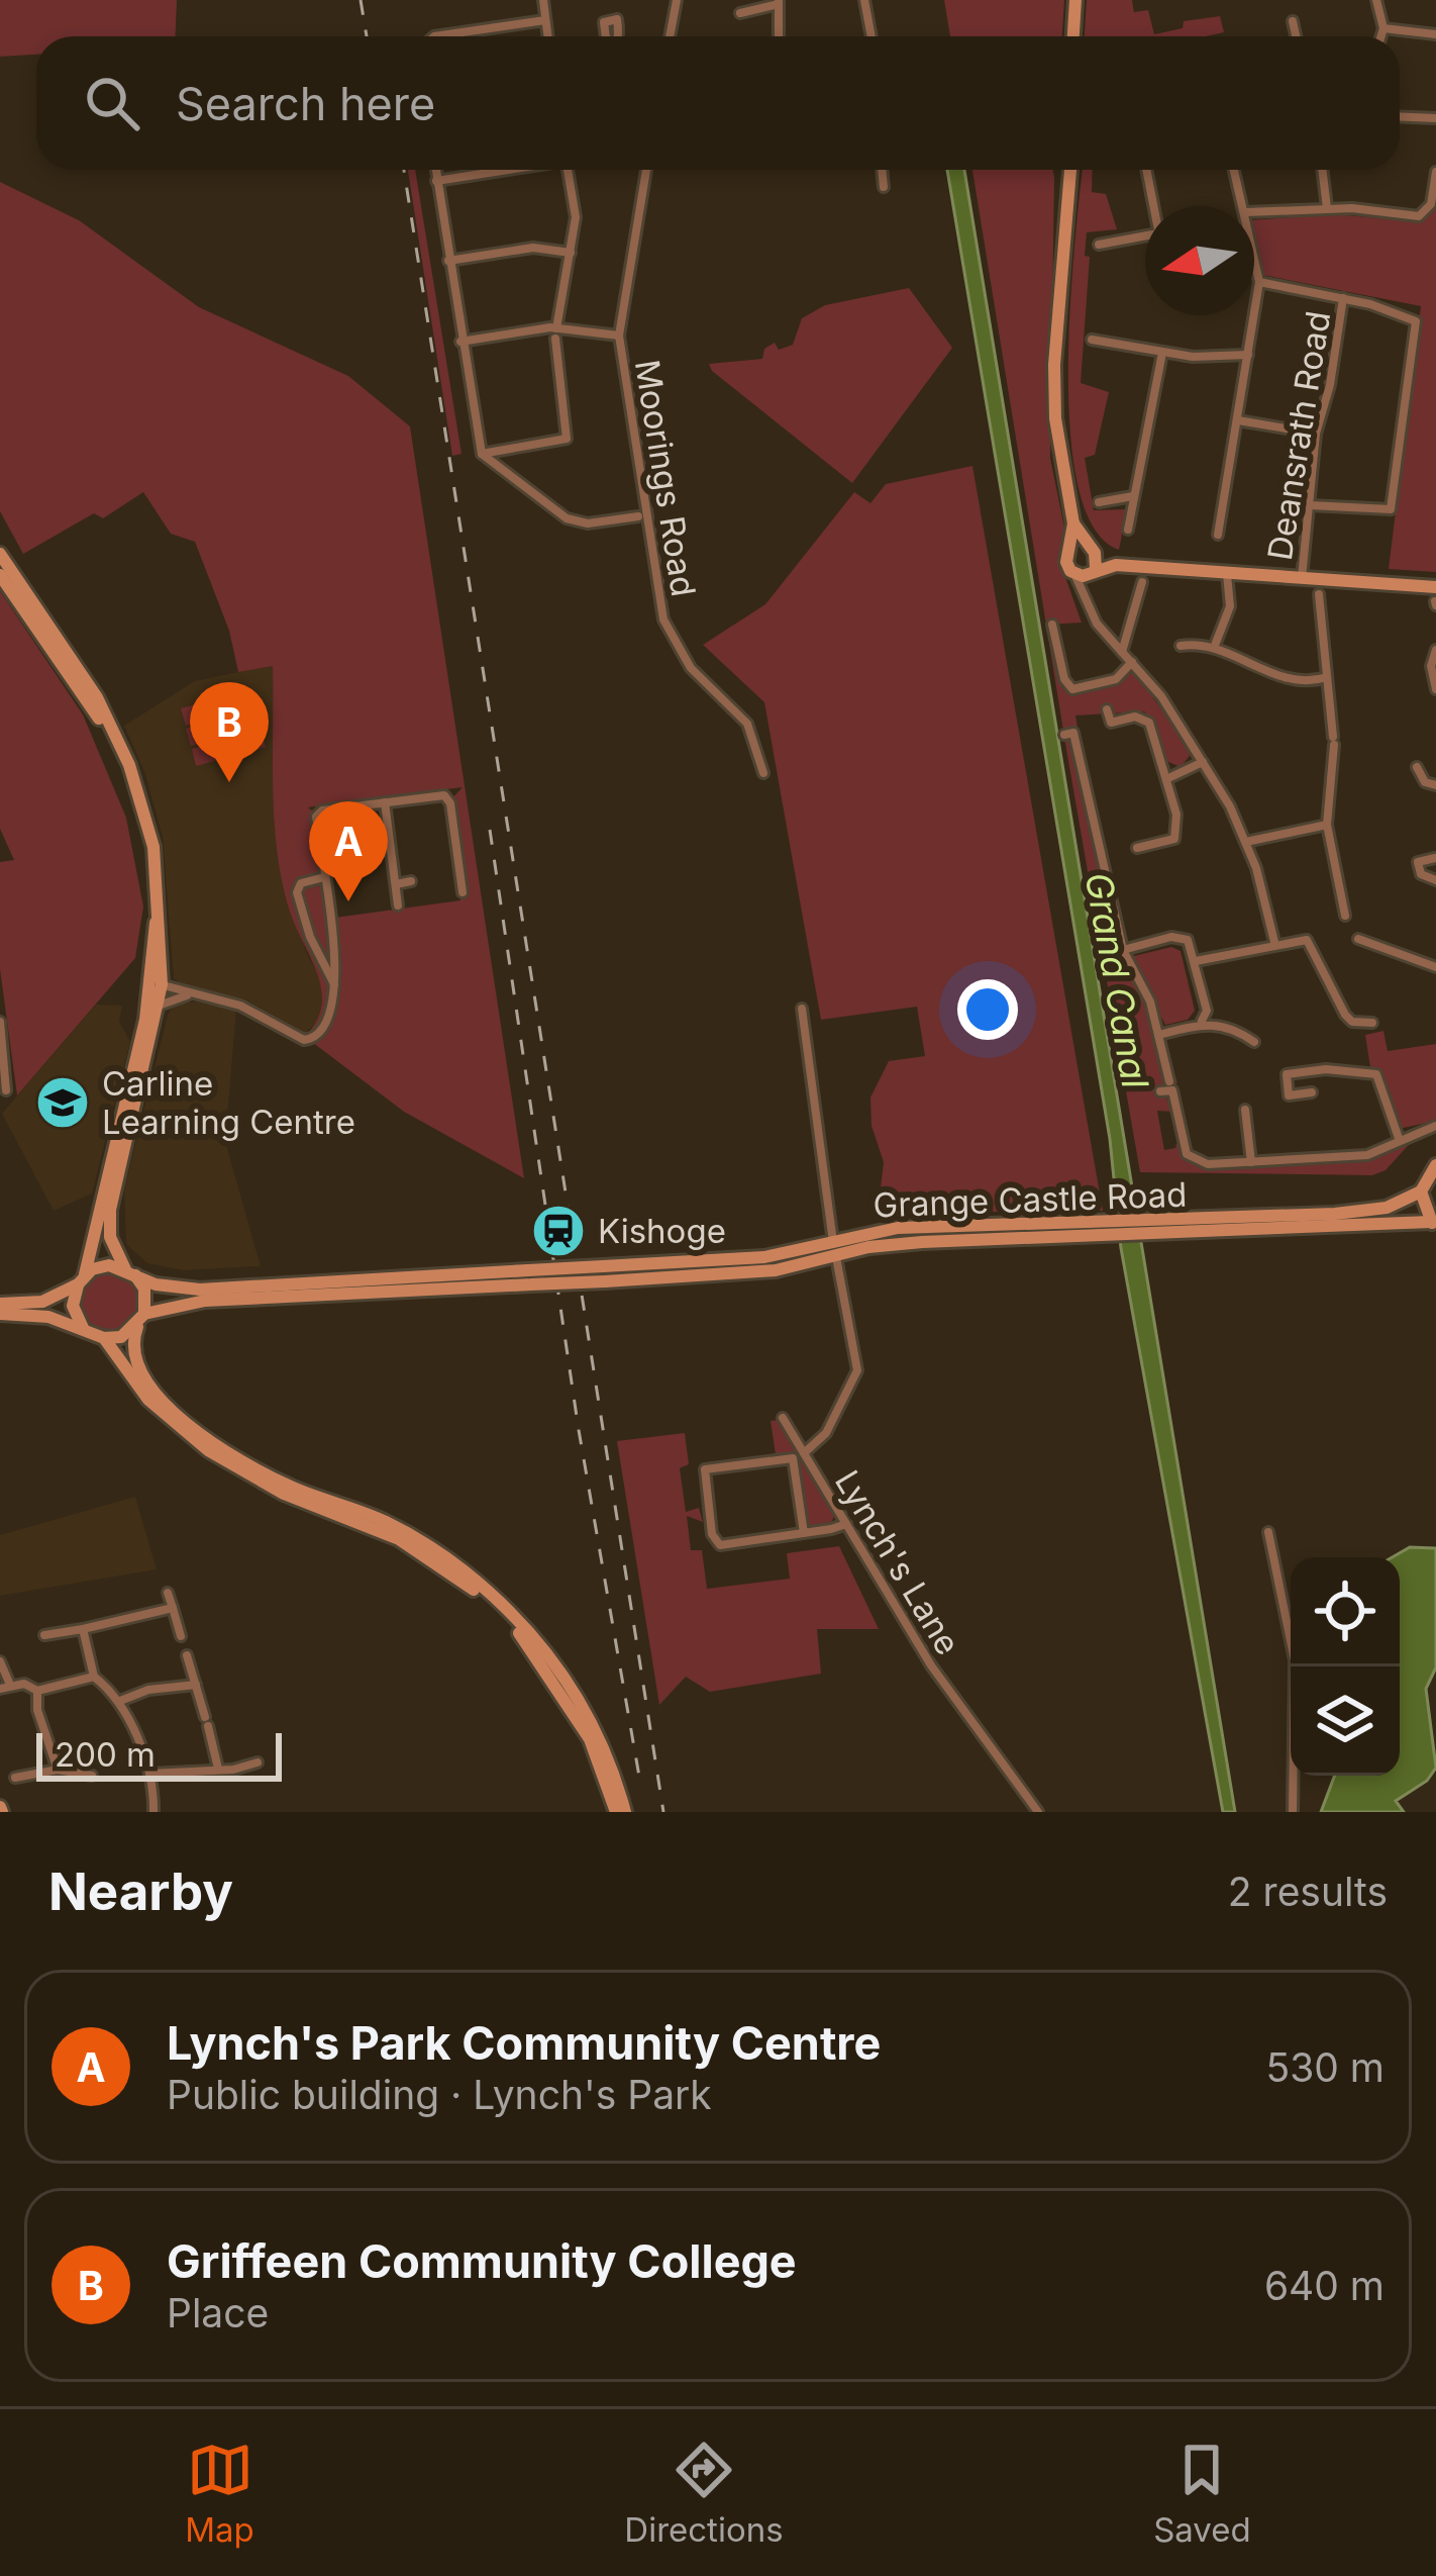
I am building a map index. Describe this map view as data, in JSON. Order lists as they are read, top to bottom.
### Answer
{
  "streets": {
    "street": [
      "Deansrath Road",
      "Moorings Road",
      "Grange Castle Road",
      "Lynch's Lane"
    ]
  },
  "crossings": [
    ["Grange Castle Road", "Lynch's Lane"]
  ],
  "water": ["Grand Canal"],
  "places": {
    "school or university": ["Carline Learning Centre"],
    "station": ["Kishoge"]
  },
  "scale_bar": "200 m",
  "north": "left",
  "page": {
    "search": "Search here",
    "pins": ["B", "A"],
    "scale": "200 m",
    "heading": ["Nearby", "2 results"],
    "list": [
      {
        "mark": "A",
        "name": "Lynch's Park Community Centre",
        "note": "Public building · Lynch's Park",
        "value": "530 m"
      },
      {
        "mark": "B",
        "name": "Griffeen Community College",
        "note": "Place",
        "value": "640 m"
      }
    ],
    "nav": ["Map", "Directions", "Saved"]
  }
}
